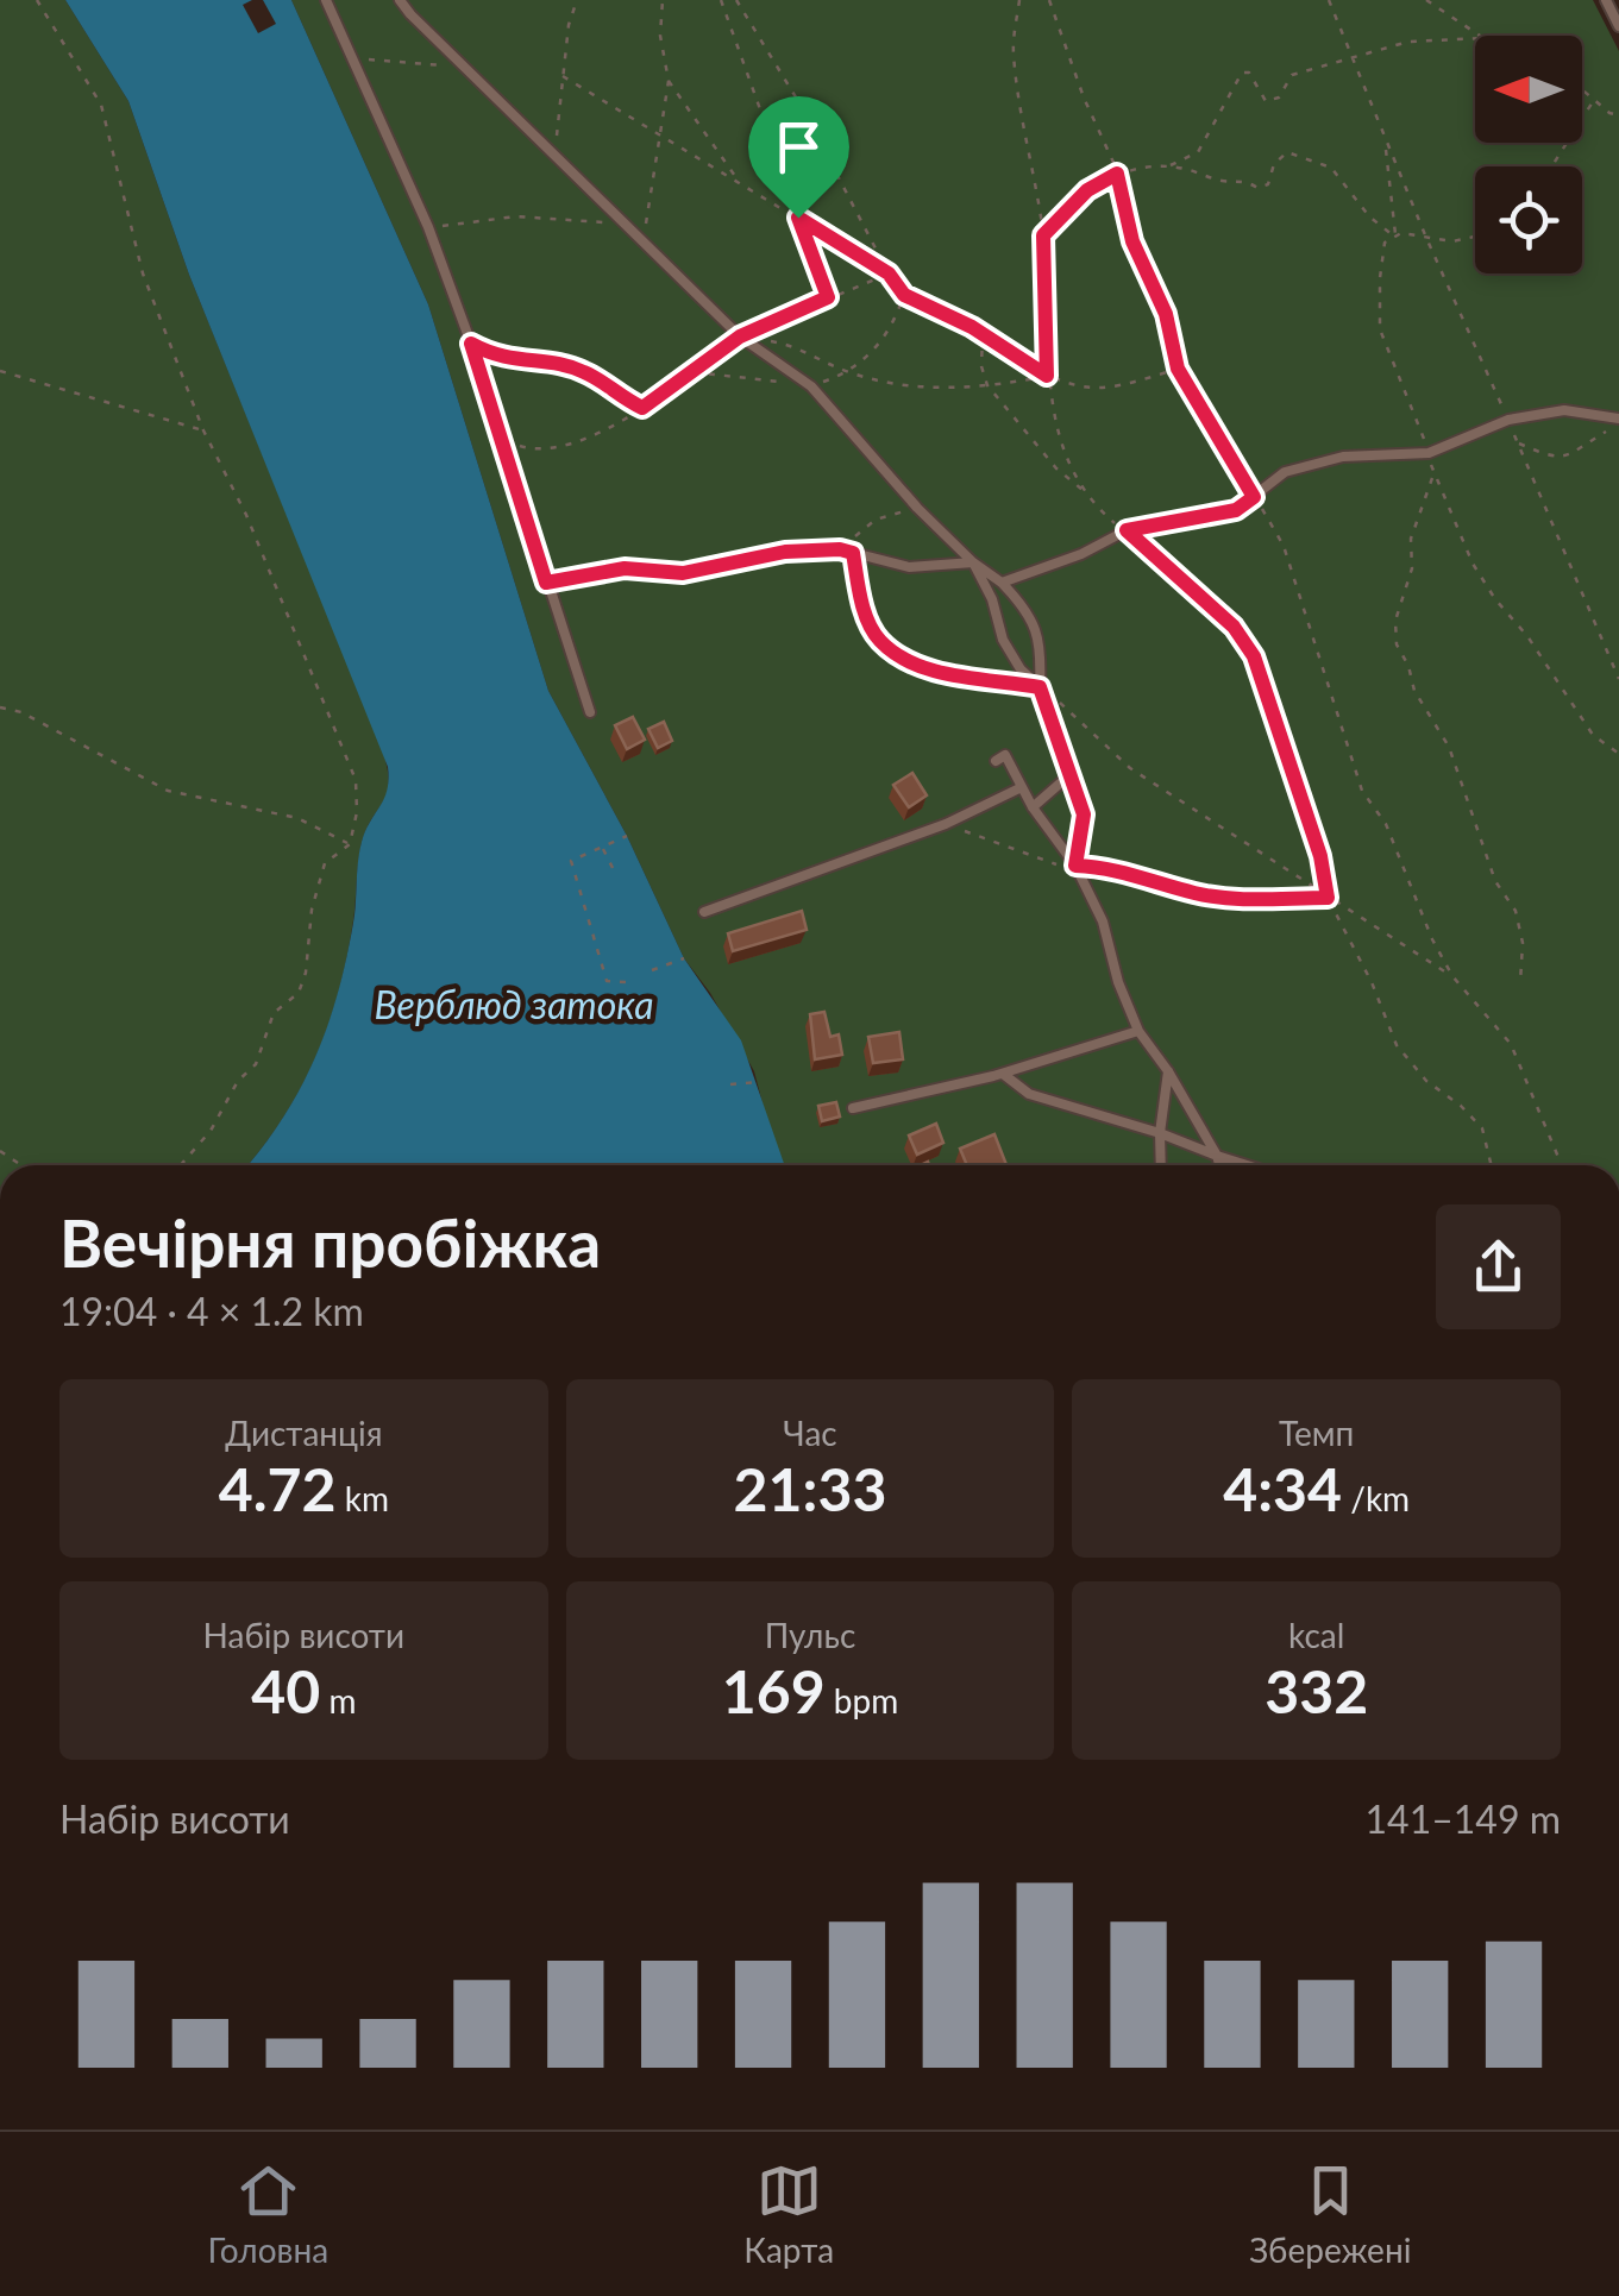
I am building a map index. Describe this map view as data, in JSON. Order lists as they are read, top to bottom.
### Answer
{
  "water": ["Верблюд затока"],
  "north": "left",
  "page": {
    "heading": ["Вечірня пробіжка", "19:04 · 4 × 1.2 km"],
    "stats": [
      ["Дистанція", "4.72 km"],
      ["Час", "21:33"],
      ["Темп", "4:34 /km"],
      ["Набір висоти", "40 m"],
      ["Пульс", "169 bpm"],
      ["kcal", "332"]
    ],
    "chart": ["Набір висоти", "141–149 m"],
    "tabs": ["Головна", "Карта", "Збережені"]
  }
}
